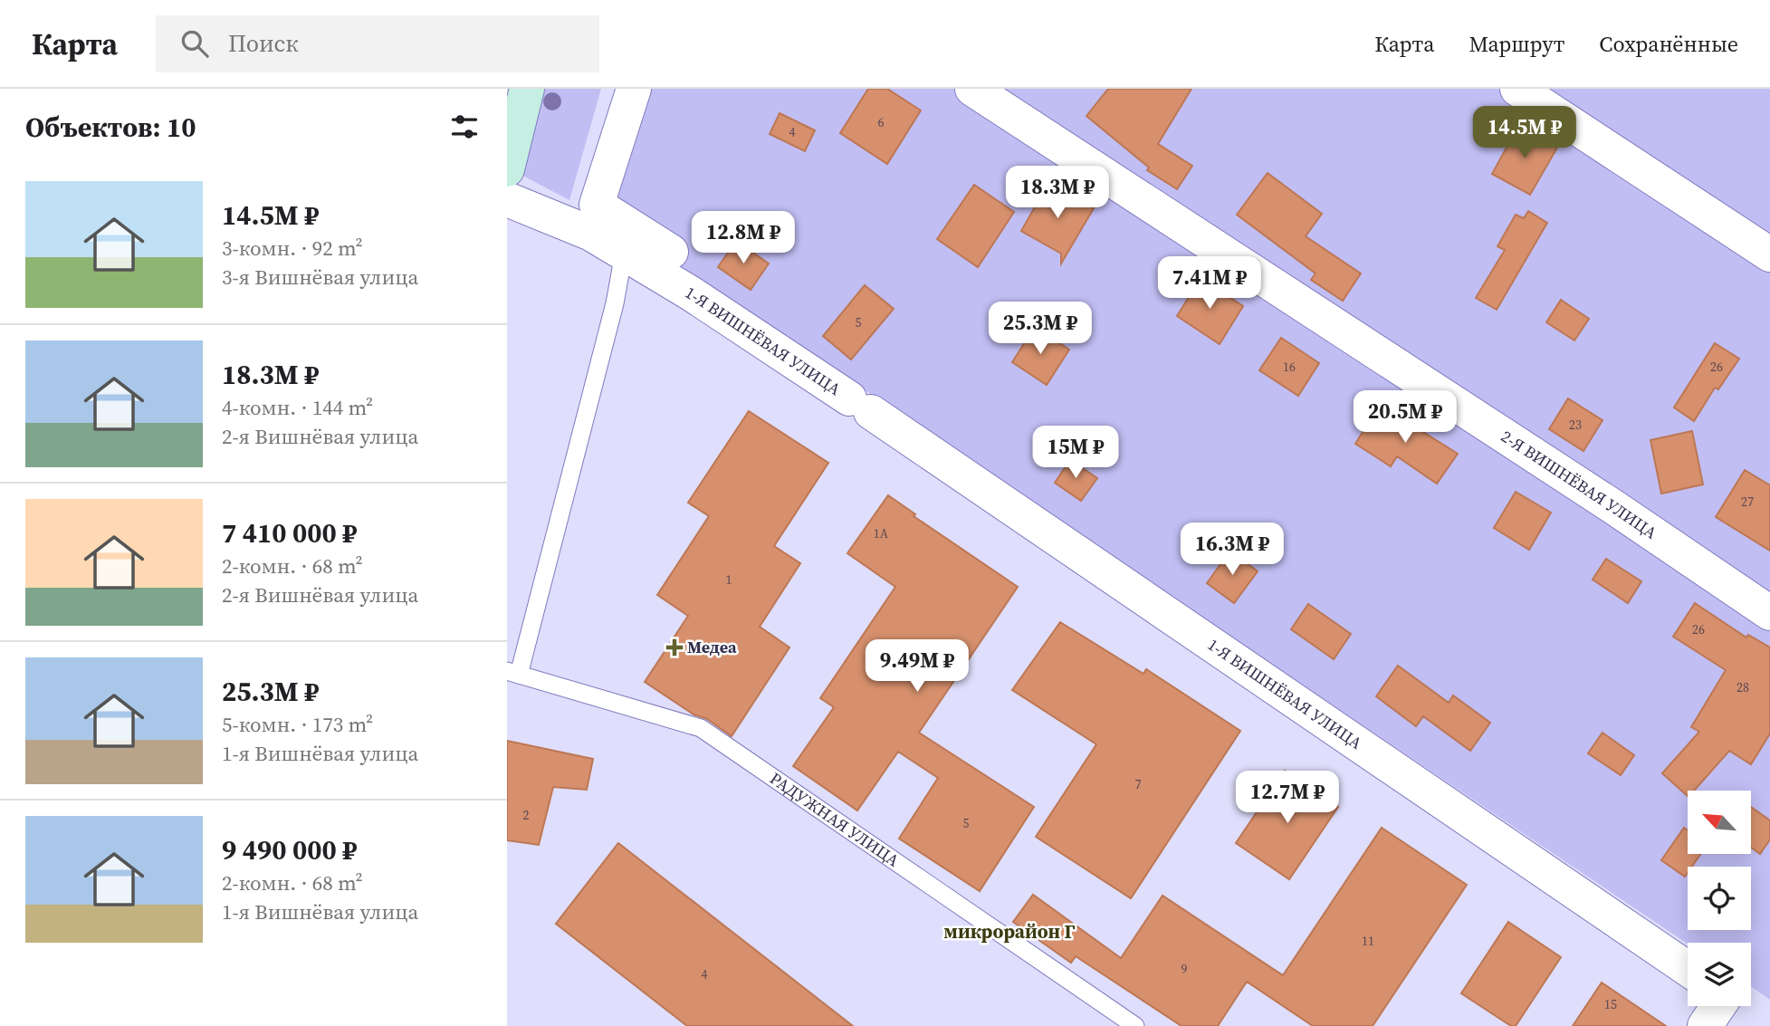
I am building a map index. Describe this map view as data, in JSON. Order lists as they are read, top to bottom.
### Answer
{
  "streets": {
    "street": ["1-Я ВИШНЁВАЯ УЛИЦА", "2-Я ВИШНЁВАЯ УЛИЦА"],
    "lane": ["РАДУЖНАЯ УЛИЦА"]
  },
  "districts": ["микрорайон Г"],
  "places": {
    "health": ["Медеа"]
  },
  "house_numbers": [
    "6",
    "4",
    "5",
    "16",
    "26",
    "23",
    "27",
    "1А",
    "1",
    "26",
    "28",
    "7",
    "2",
    "5",
    "11",
    "9",
    "4",
    "15"
  ],
  "north": "top left",
  "page": {
    "header": "Карта",
    "search": "Поиск",
    "nav": ["Карта", "Маршрут", "Сохранённые"],
    "heading": "Объектов: 10",
    "price": [
      "14.5M ₽",
      "18.3M ₽",
      "12.8M ₽",
      "7.41M ₽",
      "25.3M ₽",
      "20.5M ₽",
      "15M ₽",
      "16.3M ₽",
      "9.49M ₽",
      "12.7M ₽"
    ],
    "list": [
      {
        "name": "14.5M ₽",
        "note": "3-комн. · 92 m² · 3-я Вишнёвая улица"
      },
      {
        "name": "18.3M ₽",
        "note": "4-комн. · 144 m² · 2-я Вишнёвая улица"
      },
      {
        "name": "7 410 000 ₽",
        "note": "2-комн. · 68 m² · 2-я Вишнёвая улица"
      },
      {
        "name": "25.3M ₽",
        "note": "5-комн. · 173 m² · 1-я Вишнёвая улица"
      },
      {
        "name": "9 490 000 ₽",
        "note": "2-комн. · 68 m² · 1-я Вишнёвая улица"
      }
    ]
  }
}
